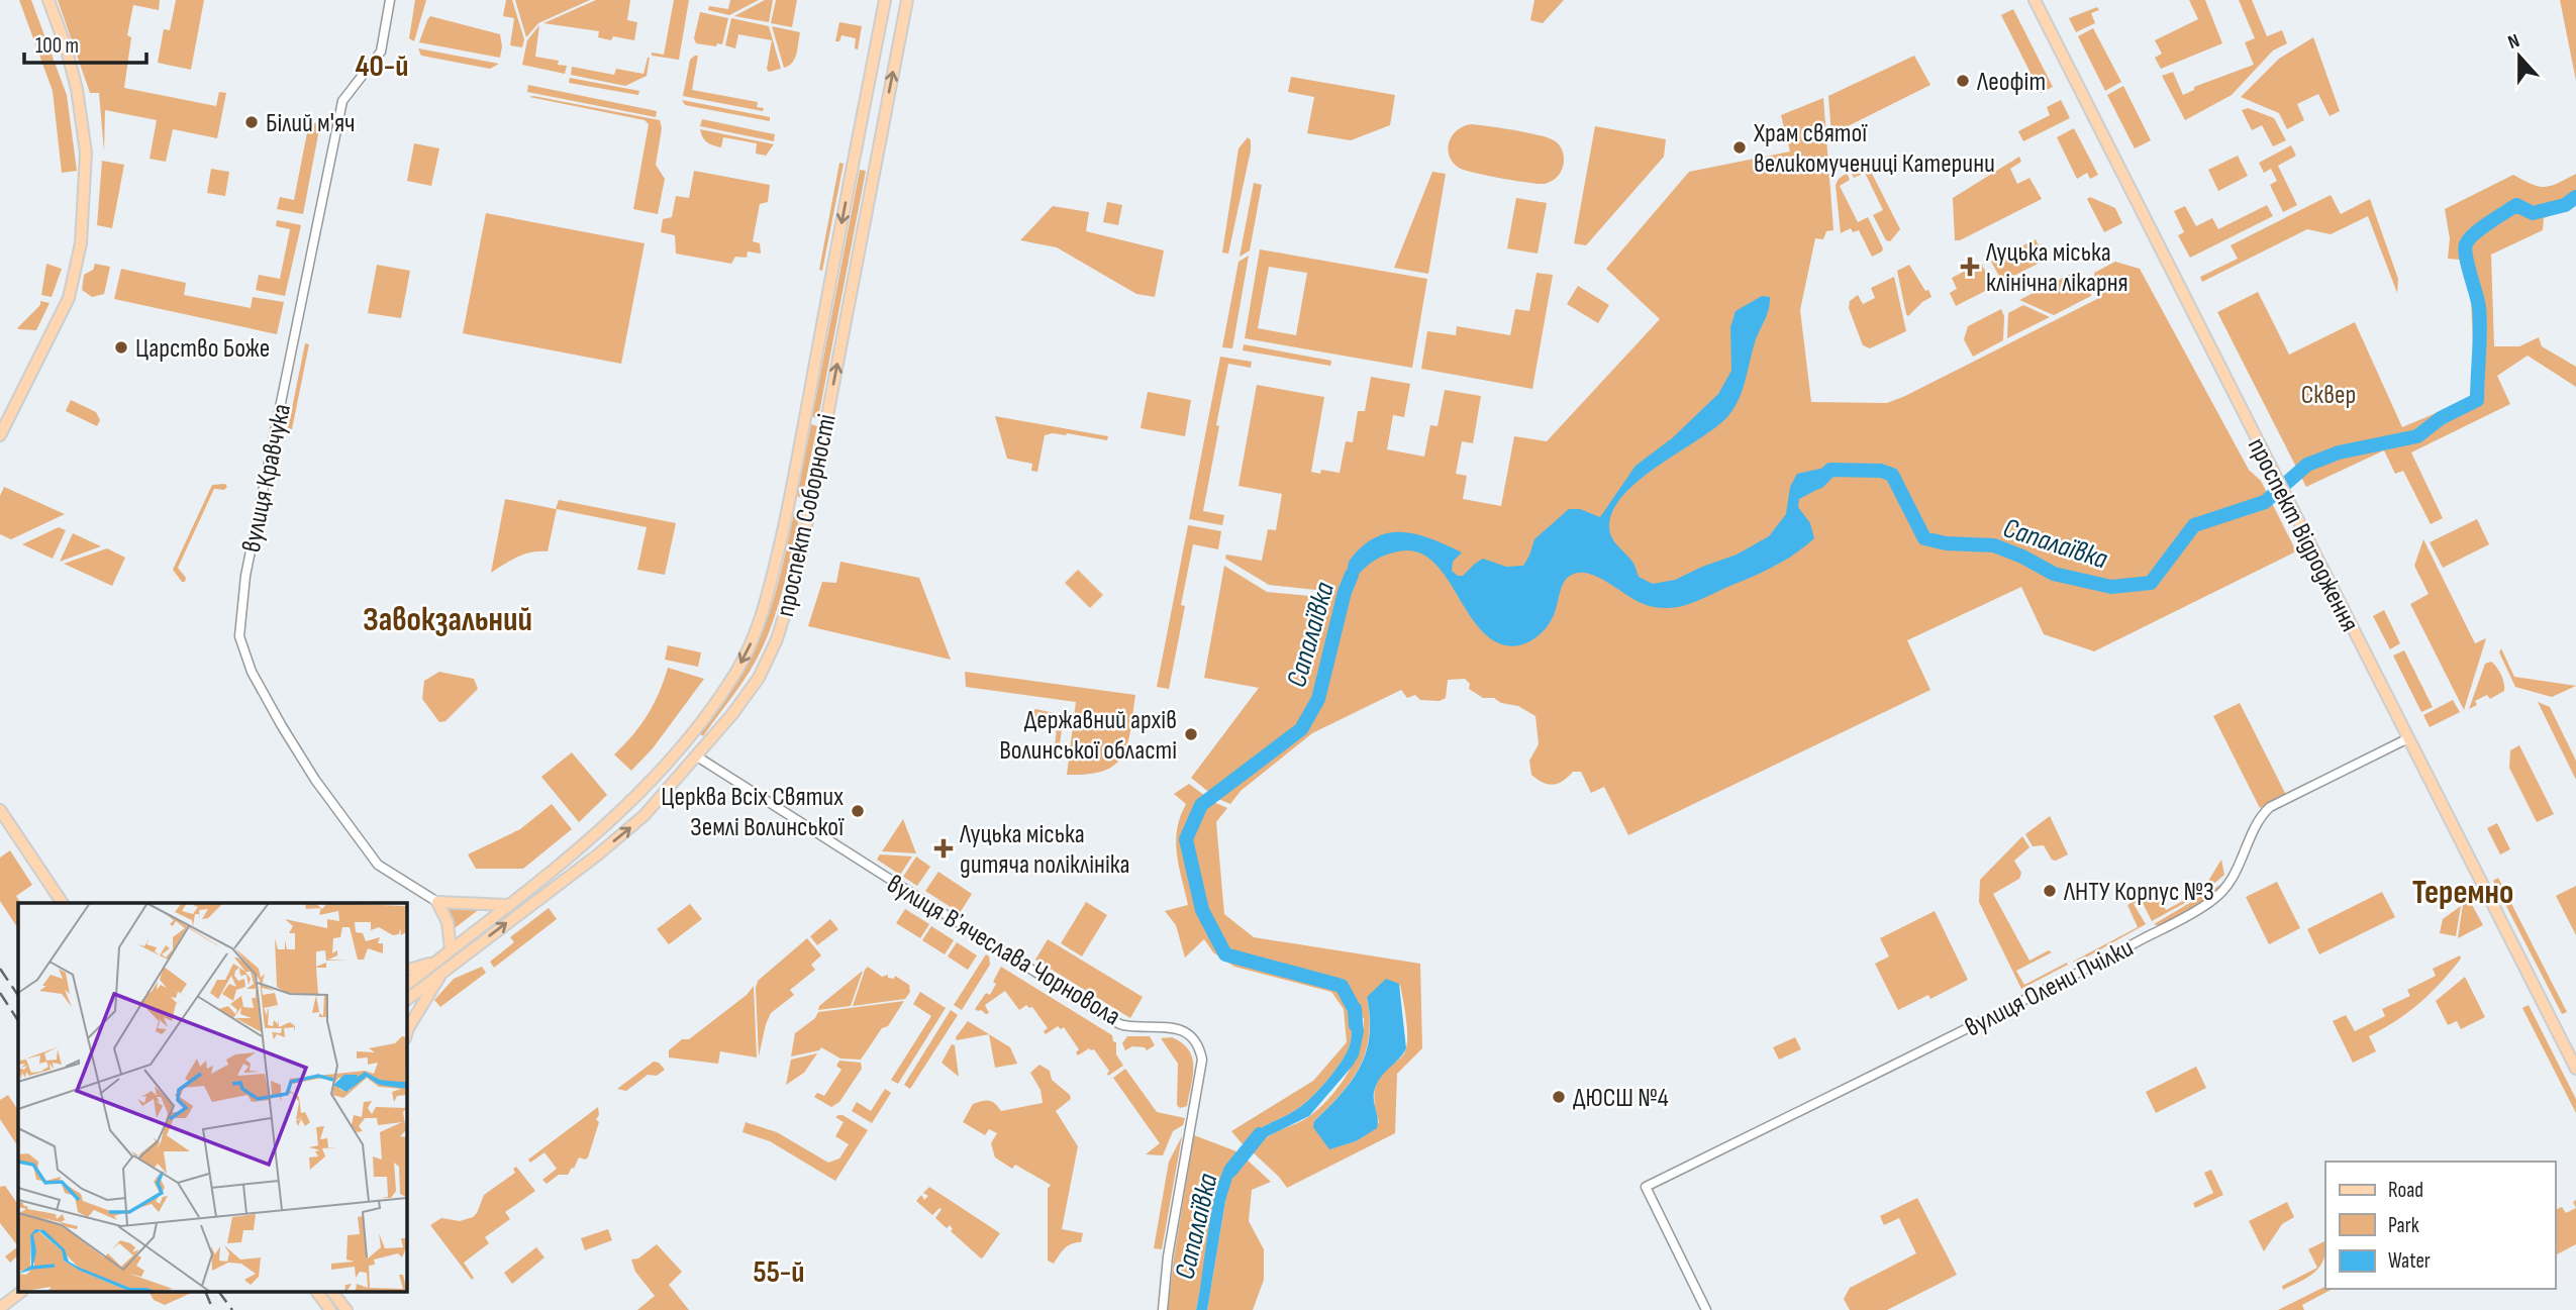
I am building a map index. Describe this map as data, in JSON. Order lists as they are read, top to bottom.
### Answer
{
  "streets": {
    "main road": ["проспект Соборності", "проспект Відродження"],
    "street": ["вулиця Кравчука", "вулиця Вʼячеслава Чорновола", "вулиця Олени Пчілки"]
  },
  "crossings": [
    ["проспект Соборності", "вулиця Вʼячеслава Чорновола"],
    ["проспект Відродження", "вулиця Олени Пчілки"]
  ],
  "districts": [
    "40-й",
    "Завокзальний",
    "Теремно",
    "55-й"
  ],
  "water": ["Сапалаївка"],
  "parks": ["Сквер"],
  "places": {
    "other": [
      "Леофіт",
      "Білий м'яч",
      "Храм святої великомучениці Катерини",
      "Царство Боже",
      "Державний архів Волинської області",
      "Церква Всіх Святих Землі Волинської",
      "ЛНТУ Корпус №3",
      "ДЮСШ №4"
    ],
    "health": ["Луцька міська клінічна лікарня", "Луцька міська дитяча поліклініка"]
  },
  "legend": ["Road", "Park", "Water"],
  "scale_bar": "100 m",
  "north": "top"
}
